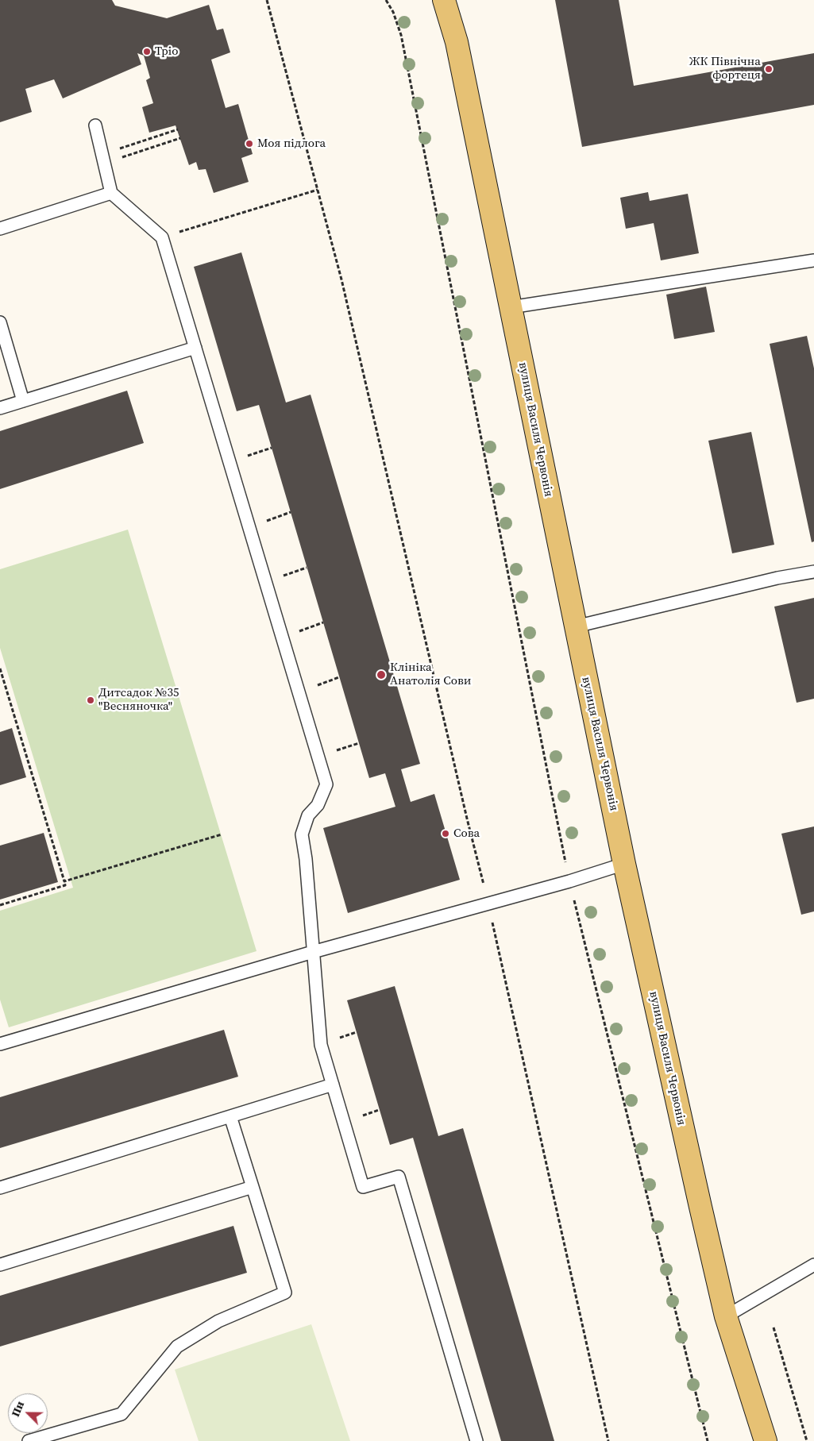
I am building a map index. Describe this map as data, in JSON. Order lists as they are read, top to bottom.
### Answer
{
  "streets": {
    "main road": ["вулиця Василя Червонія"]
  },
  "places": [
    "Тріо",
    "ЖК Північна фортеця",
    "Моя підлога",
    "Клініка Анатолія Сови",
    "Дитсадок №35 \"Весняночка\"",
    "Сова"
  ],
  "north": "top left"
}
